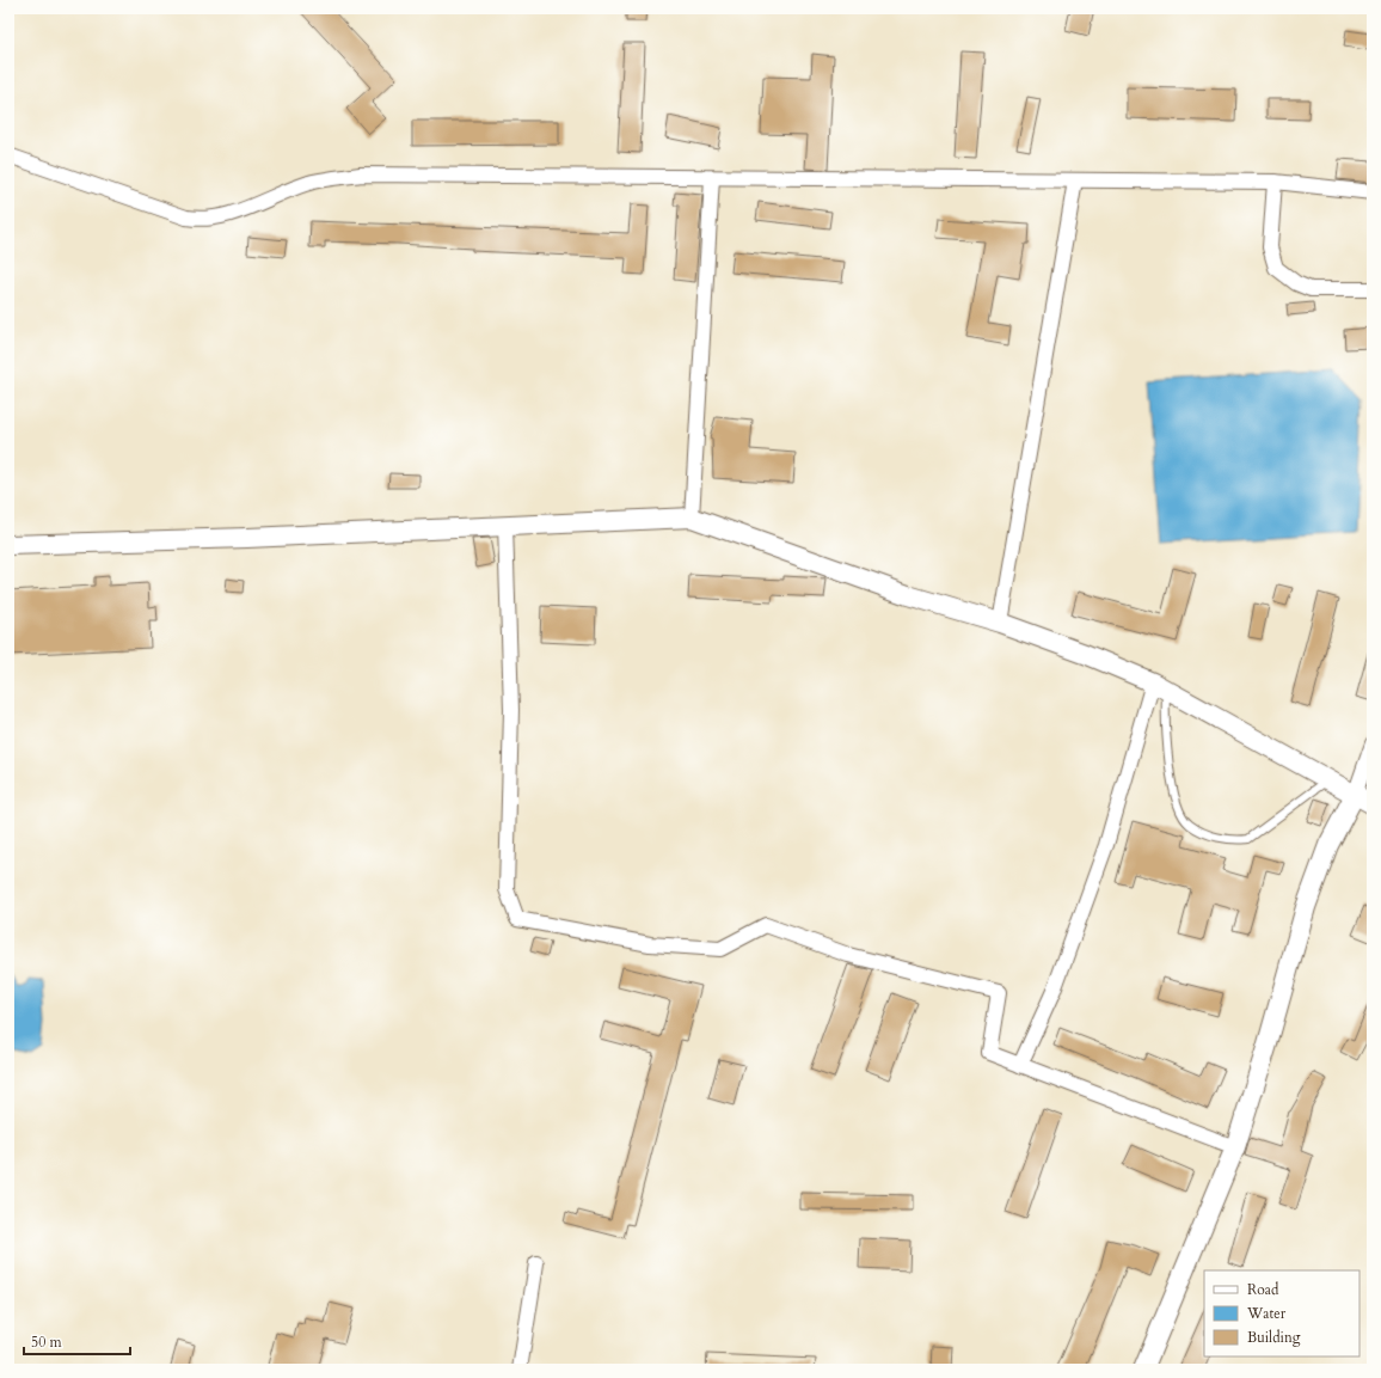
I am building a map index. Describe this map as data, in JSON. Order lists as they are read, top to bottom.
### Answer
{
  "legend": ["Road", "Water", "Building"],
  "scale_bar": "50 m"
}
